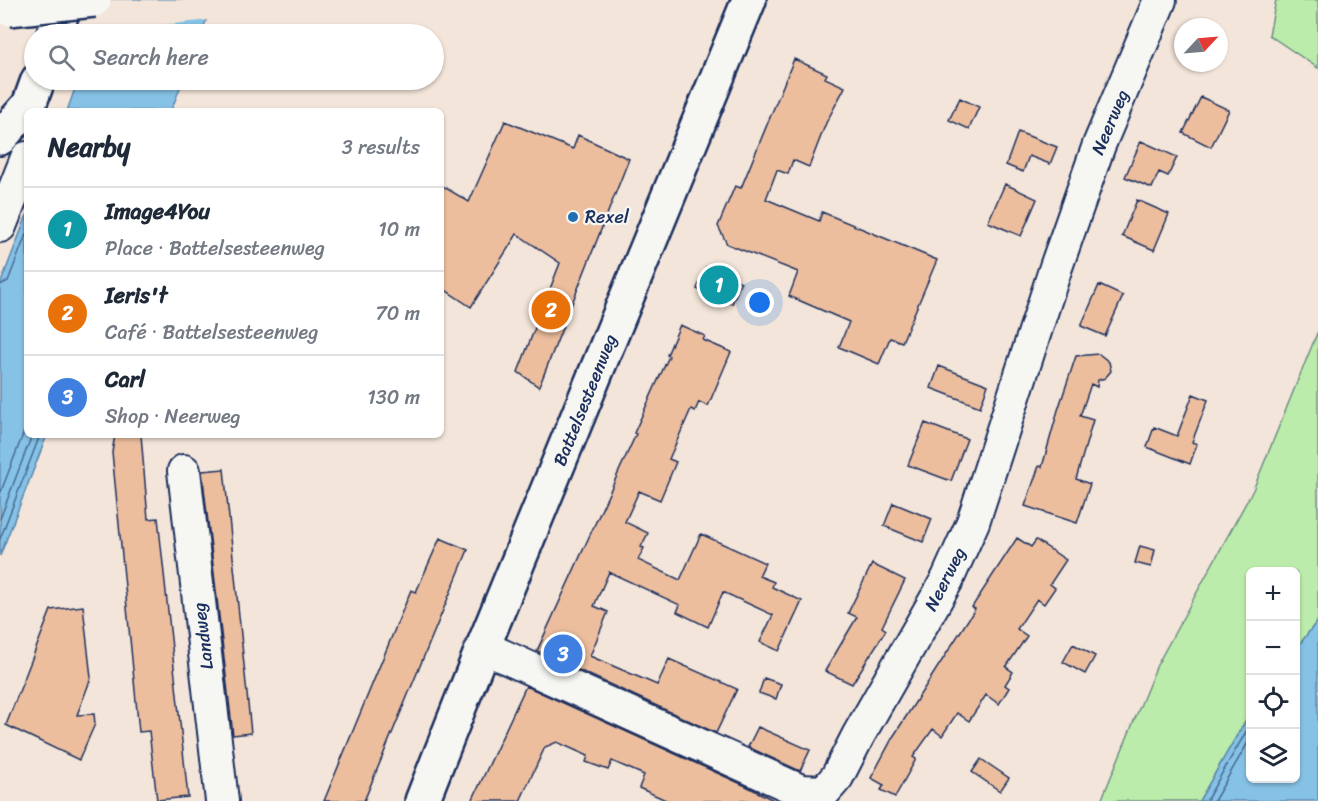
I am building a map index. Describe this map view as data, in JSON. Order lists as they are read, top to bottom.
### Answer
{
  "streets": {
    "main road": ["Battelsesteenweg"],
    "street": ["Neerweg", "Landweg"]
  },
  "crossings": [
    ["Neerweg", "Battelsesteenweg"]
  ],
  "places": ["Rexel"],
  "north": "top right",
  "page": {
    "search": "Search here",
    "heading": ["Nearby", "3 results"],
    "list": [
      {
        "mark": "1",
        "name": "Image4You",
        "note": "Place · Battelsesteenweg",
        "value": "10 m"
      },
      {
        "mark": "2",
        "name": "Ieris't",
        "note": "Café · Battelsesteenweg",
        "value": "70 m"
      },
      {
        "mark": "3",
        "name": "Carl",
        "note": "Shop · Neerweg",
        "value": "130 m"
      }
    ],
    "pins": ["1", "2", "3"],
    "map_buttons": ["+", "−"]
  }
}
